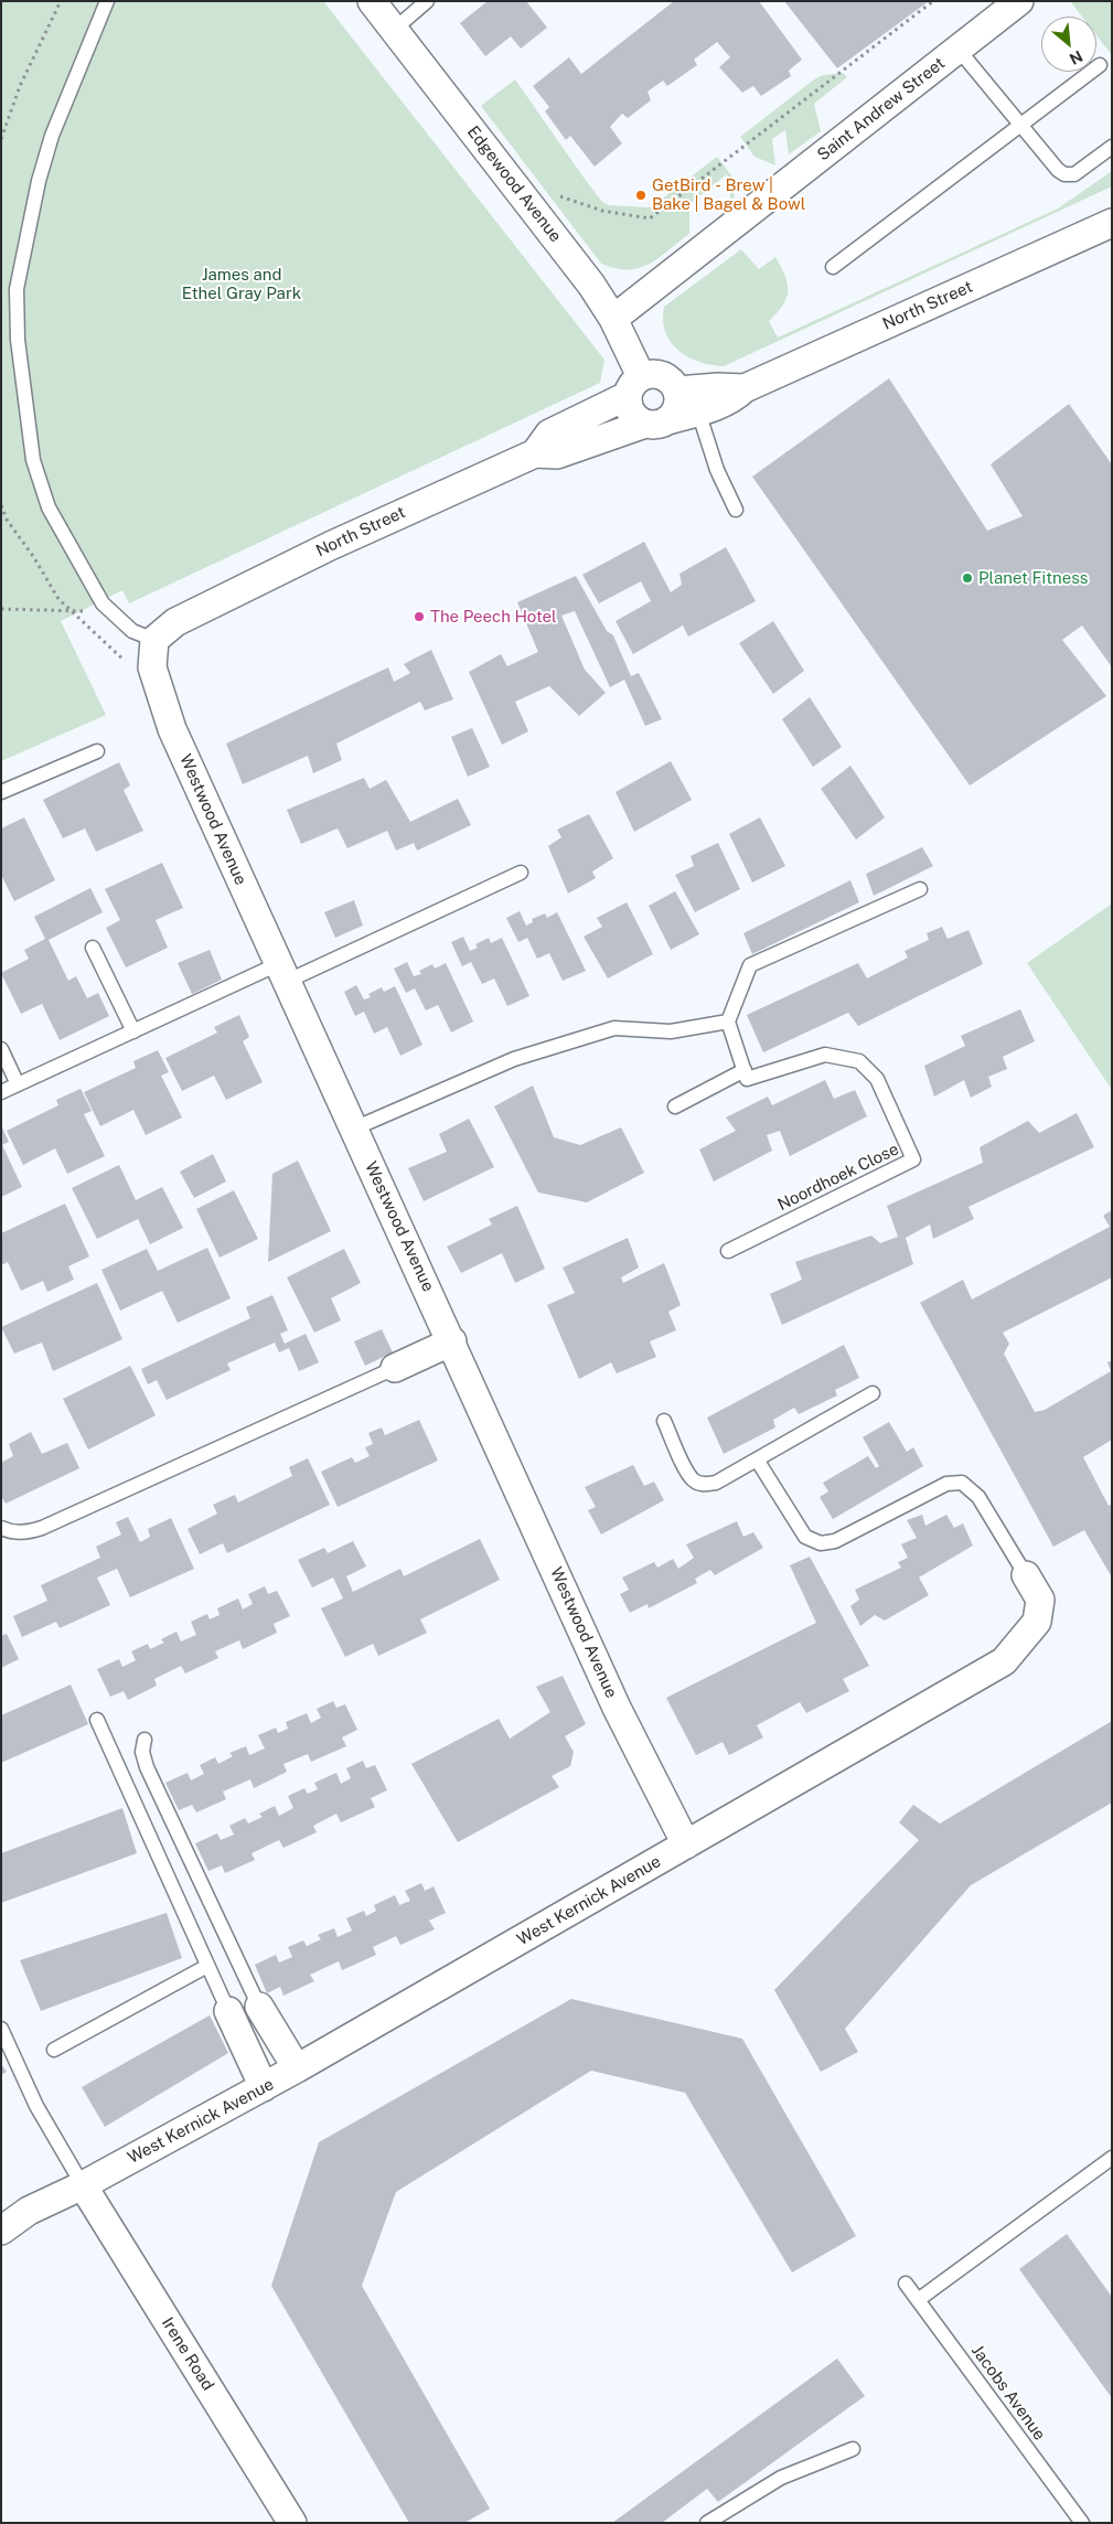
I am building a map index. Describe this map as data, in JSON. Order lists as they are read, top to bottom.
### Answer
{
  "streets": {
    "street": [
      "Saint Andrew Street",
      "Edgewood Avenue",
      "North Street",
      "Westwood Avenue",
      "West Kernick Avenue",
      "Irene Road"
    ],
    "lane": ["Noordhoek Close", "Jacobs Avenue"]
  },
  "crossings": [
    ["Saint Andrew Street", "Edgewood Avenue"],
    ["Edgewood Avenue", "North Street"],
    ["North Street", "Westwood Avenue"],
    ["Westwood Avenue", "West Kernick Avenue"],
    ["West Kernick Avenue", "Irene Road"]
  ],
  "parks": ["James and Ethel Gray Park"],
  "places": ["GetBird - Brew | Bake | Bagel & Bowl", "Planet Fitness", "The Peech Hotel"],
  "north": "bottom right"
}
